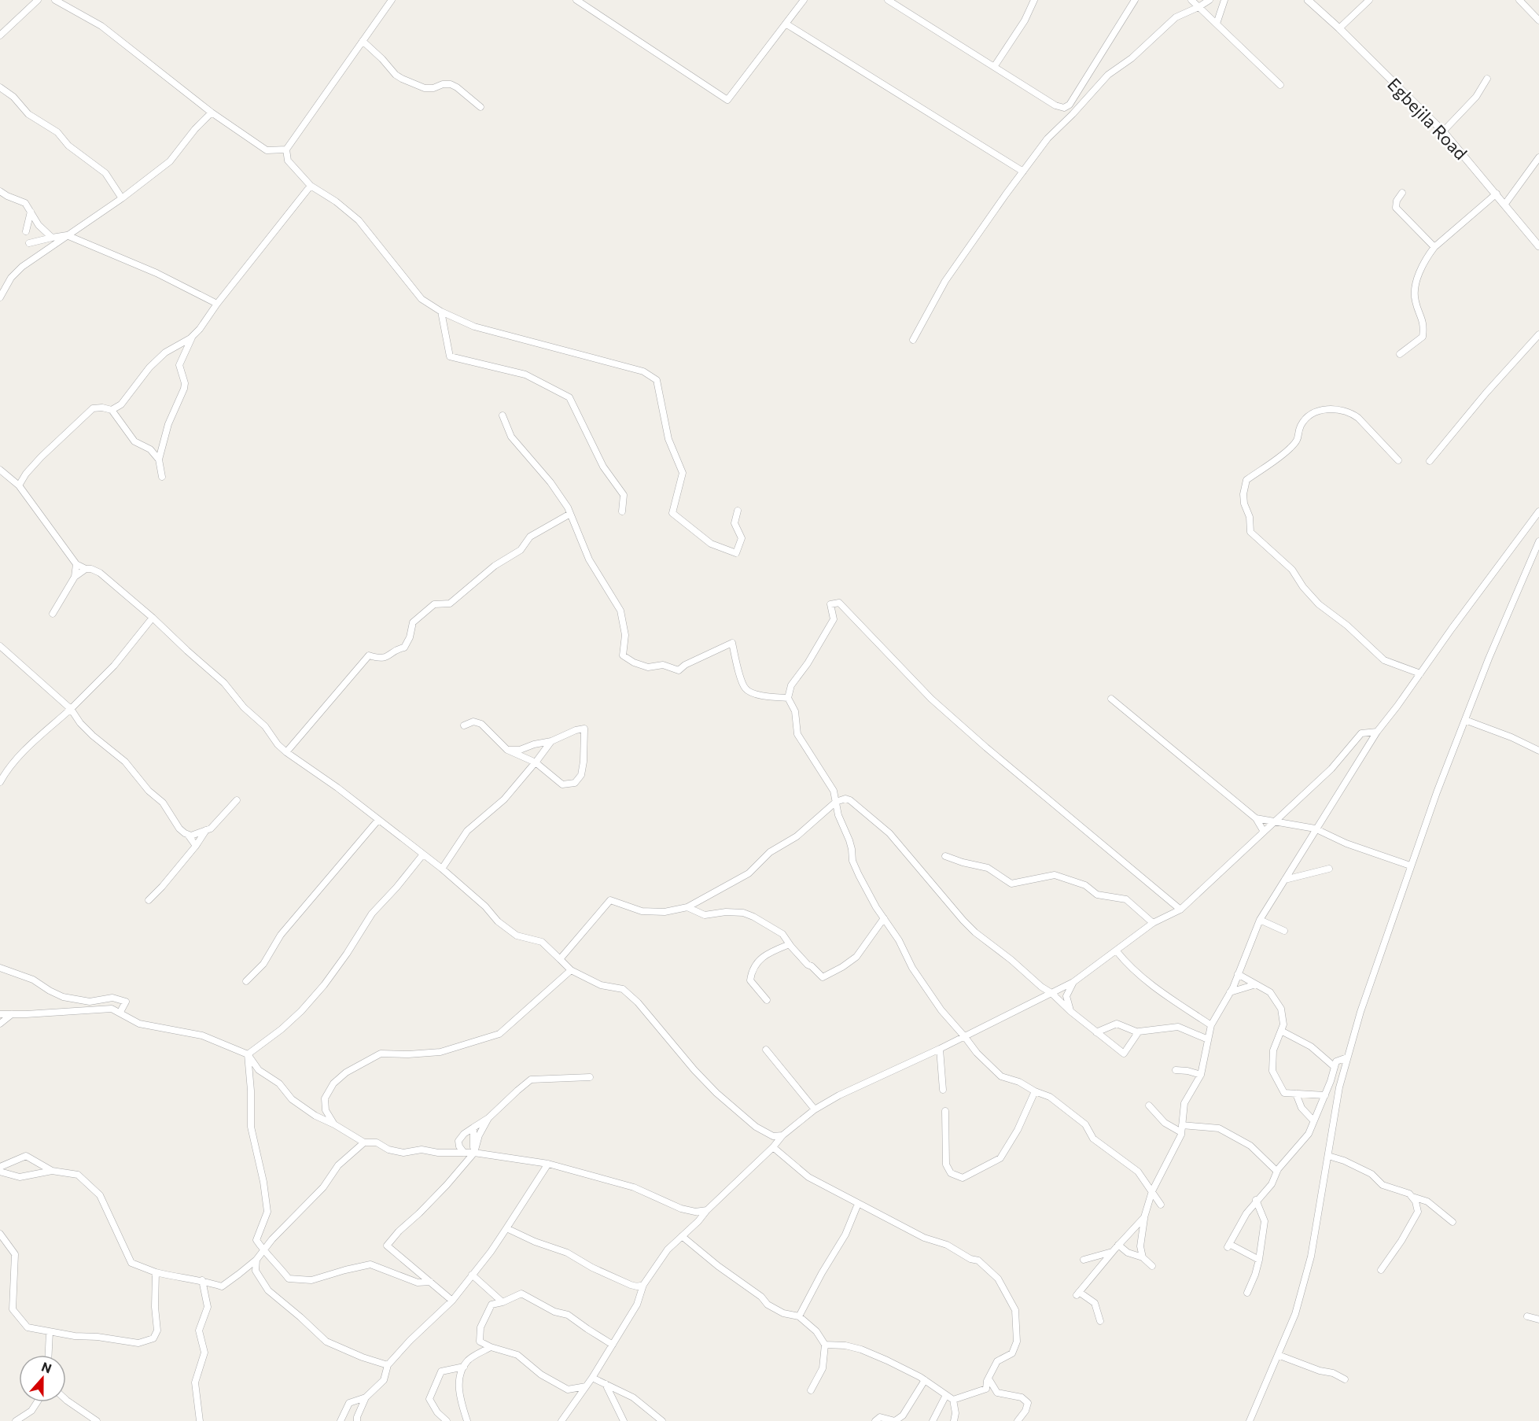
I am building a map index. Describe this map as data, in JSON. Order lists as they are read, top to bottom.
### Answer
{
  "streets": {
    "street": ["Egbejila Road"]
  },
  "north": "top"
}
